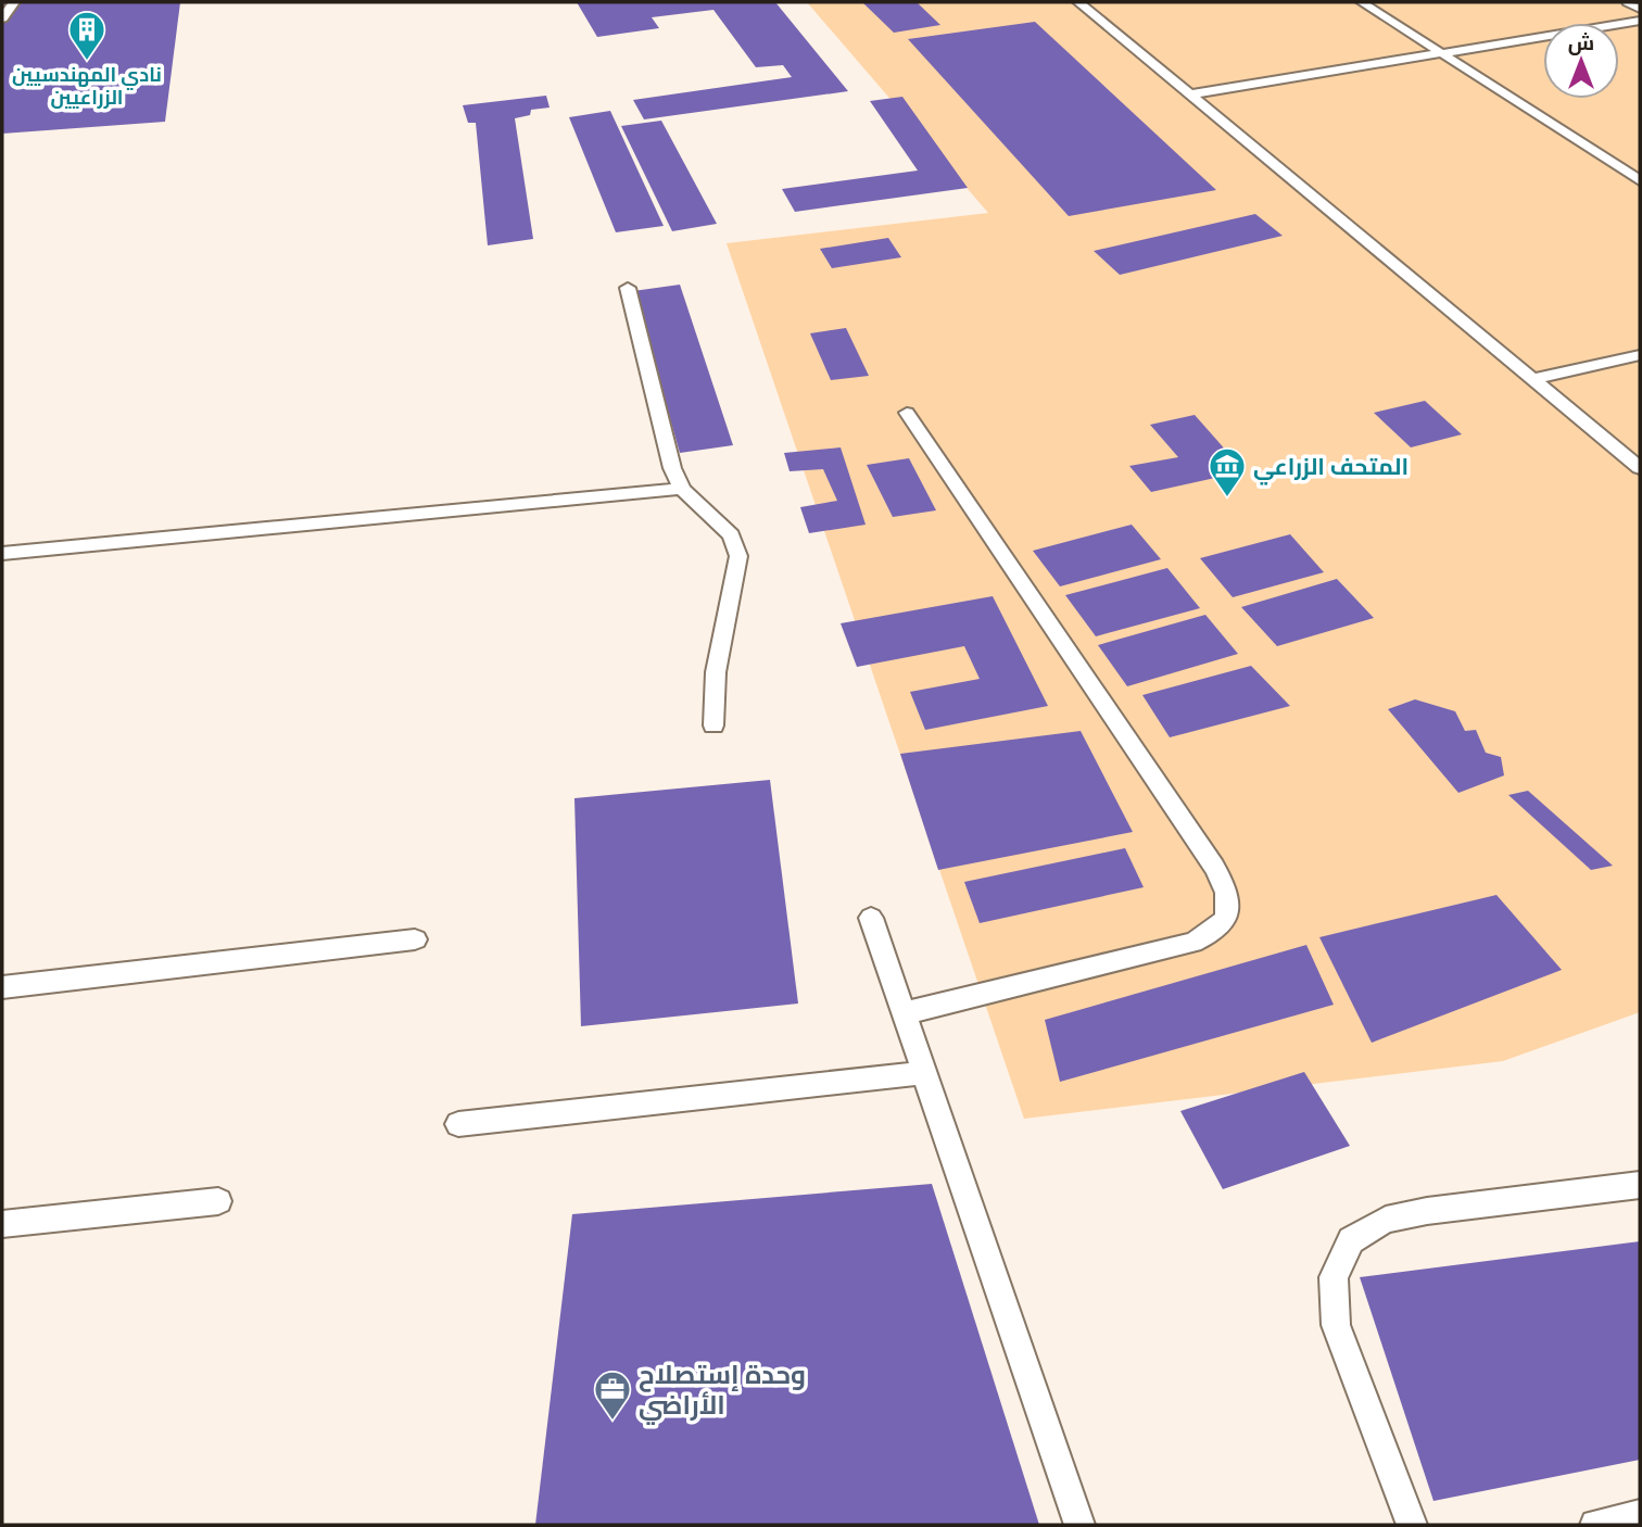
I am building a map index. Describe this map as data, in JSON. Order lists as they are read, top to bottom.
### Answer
{
  "places": {
    "building": ["نادي المهندسيين الزراعيين"],
    "museum": ["المتحف الزراعي"],
    "office": ["وحدة إستصلاح الأراضي"]
  },
  "north": "top"
}
